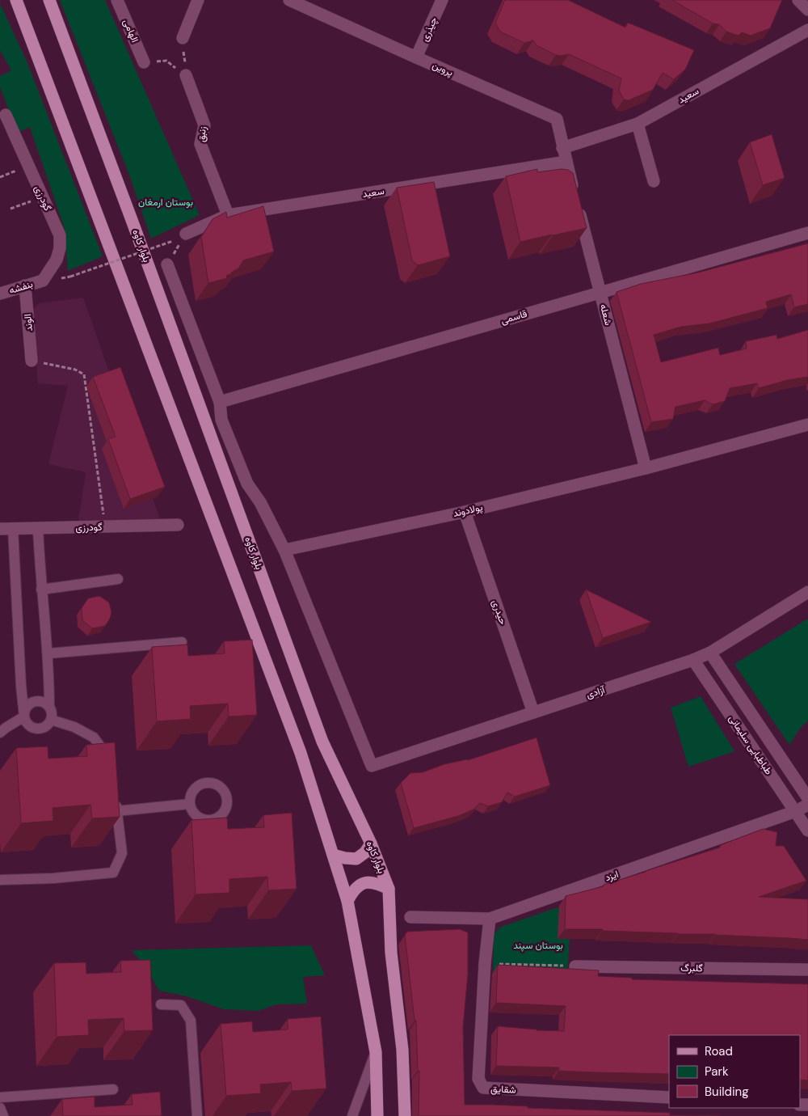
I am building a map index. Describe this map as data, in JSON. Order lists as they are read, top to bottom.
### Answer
{
  "streets": {
    "main road": ["بلوار کاوه"],
    "street": [
      "چیذری",
      "الهامی",
      "پروین",
      "سعید",
      "زنبق",
      "گودرزی",
      "بنفشه",
      "شعله",
      "قاسمی",
      "الوند",
      "پولادوند",
      "حیدری",
      "آزادی",
      "طباطبایی سلیمانی",
      "ایزد",
      "گلبرگ",
      "شقایق"
    ]
  },
  "crossings": [
    ["چیذری", "پروین"],
    ["پروین", "سعید"],
    ["پروین", "شعله"],
    ["سعید", "زنبق"],
    ["سعید", "شعله"],
    ["گودرزی", "بنفشه"],
    ["بنفشه", "الوند"],
    ["شعله", "قاسمی"],
    ["شعله", "پولادوند"],
    ["پولادوند", "حیدری"],
    ["پولادوند", "آزادی"],
    ["حیدری", "آزادی"],
    ["آزادی", "طباطبایی سلیمانی"],
    ["طباطبایی سلیمانی", "ایزد"],
    ["ایزد", "شقایق"]
  ],
  "parks": ["بوستان ارمغان", "بوستان سپند"],
  "legend": ["Road", "Park", "Building"]
}
